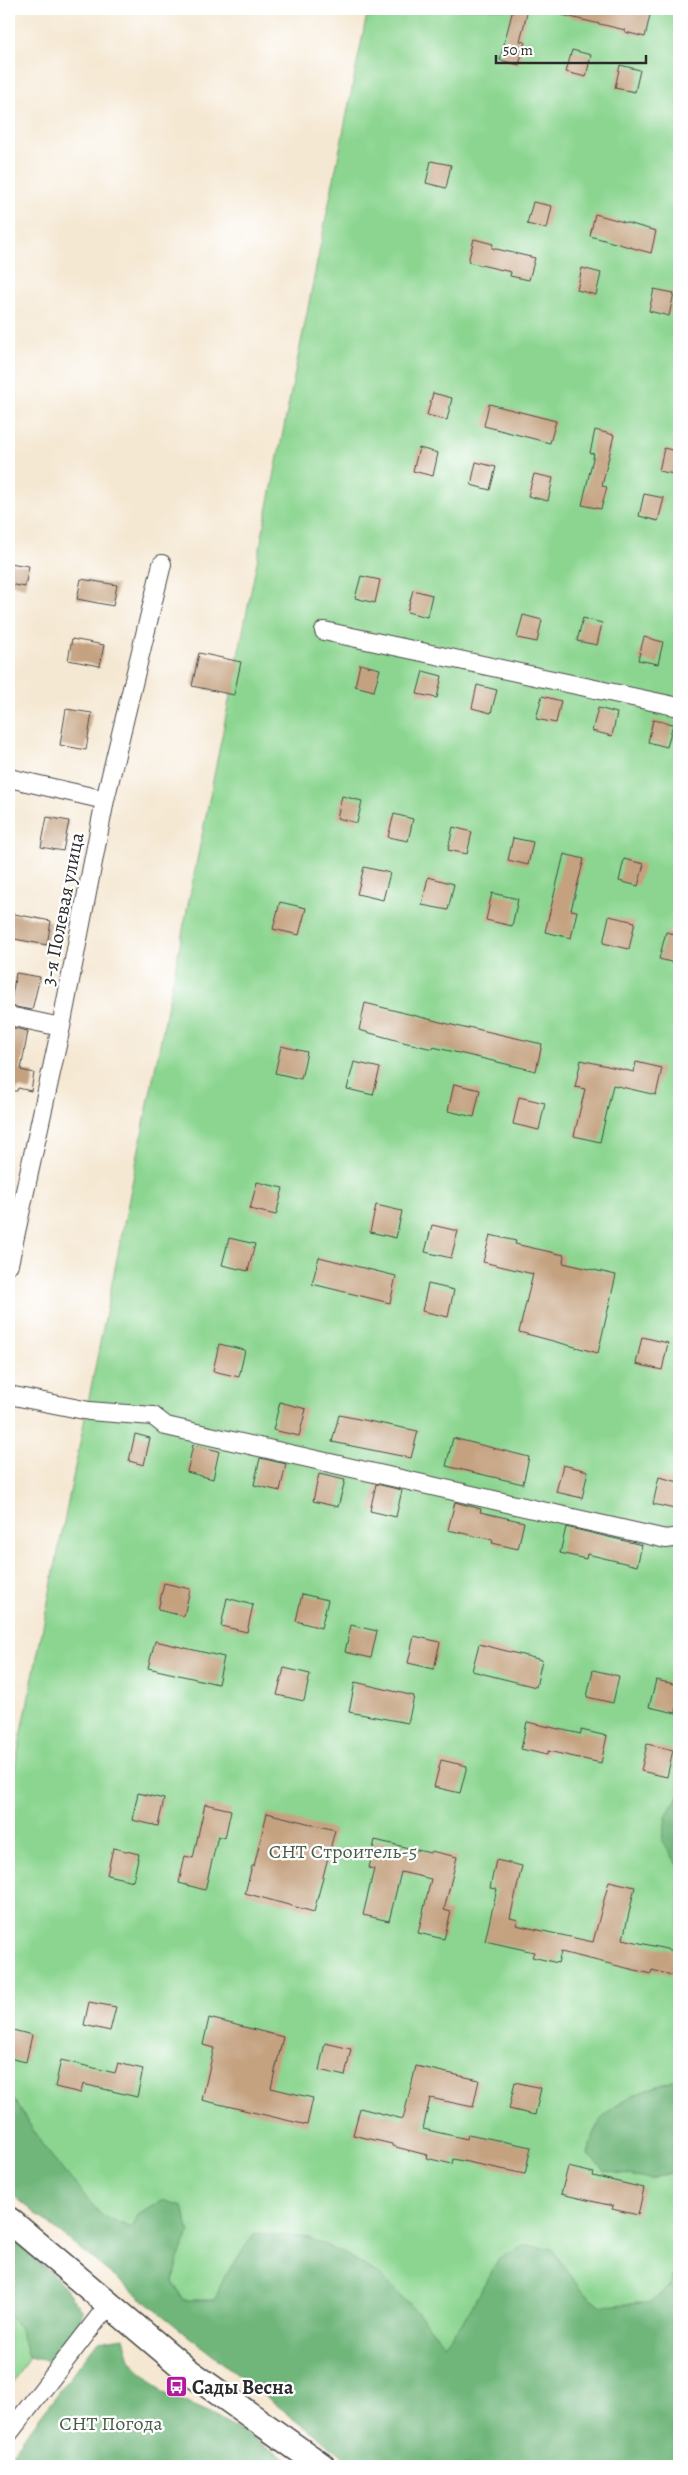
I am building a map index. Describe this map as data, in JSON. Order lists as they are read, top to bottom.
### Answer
{
  "streets": {
    "street": ["3-я Полевая улица"]
  },
  "parks": ["СНТ Строитель-5", "СНТ Погода"],
  "places": {
    "bus stop": ["Сады Весна"]
  },
  "scale_bar": "50 m"
}
